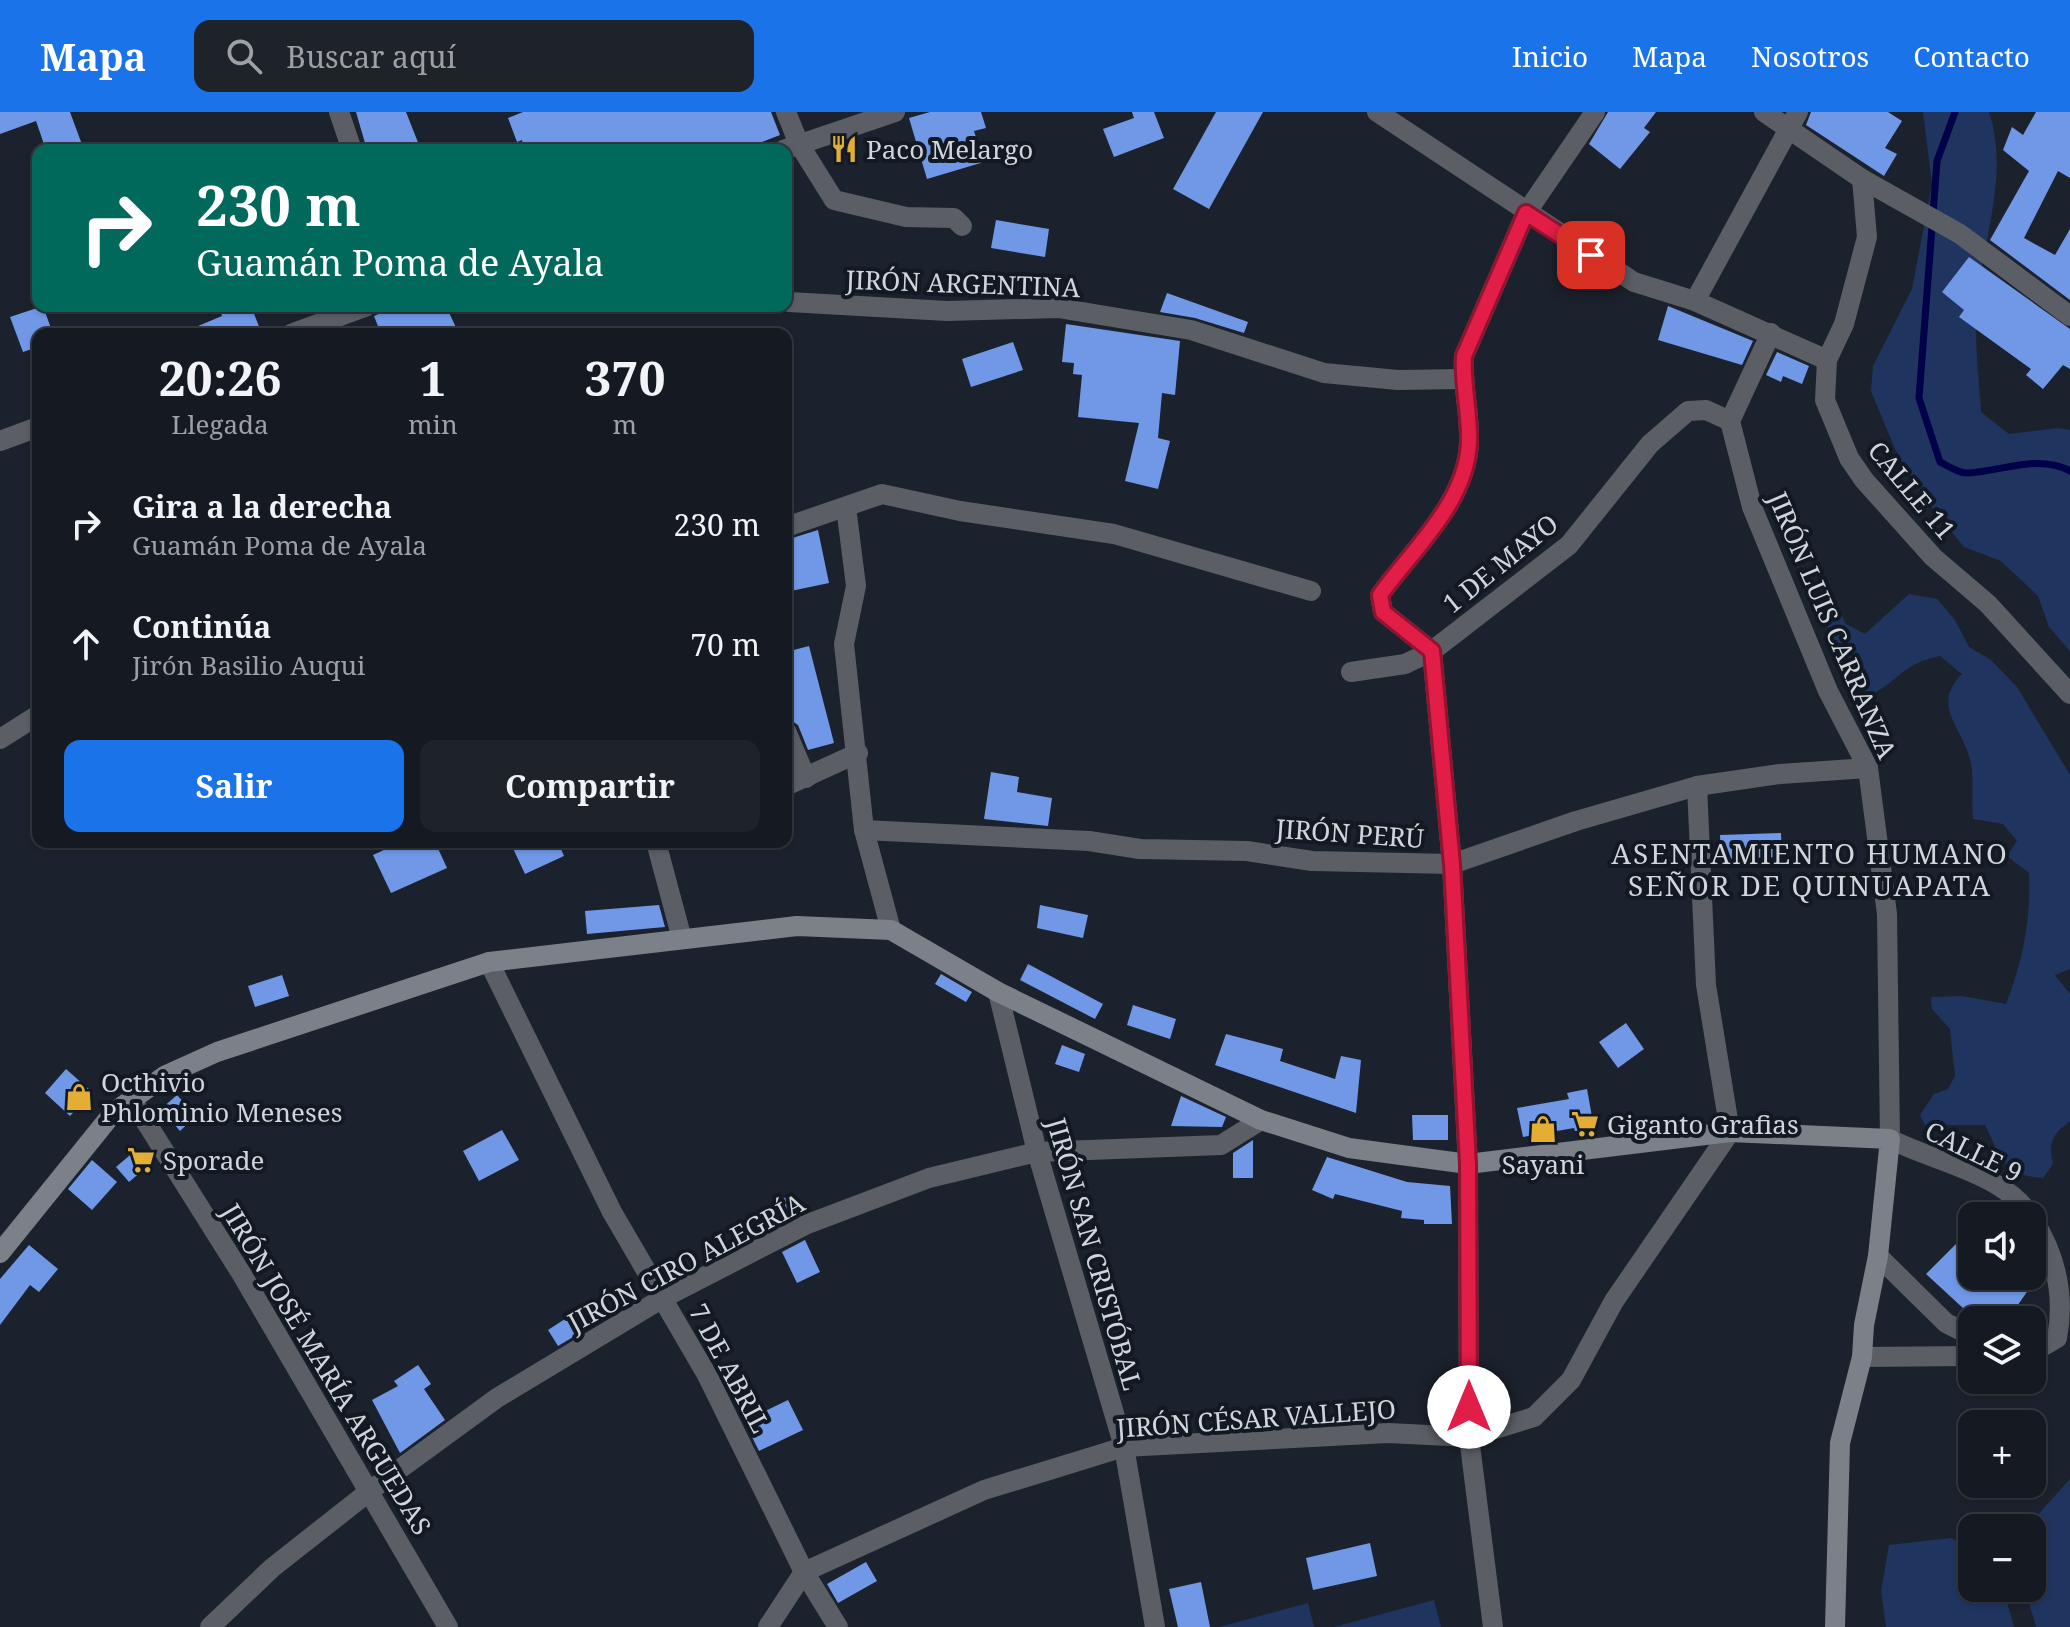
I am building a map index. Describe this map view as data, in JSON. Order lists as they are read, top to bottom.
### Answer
{
  "streets": {
    "street": [
      "JIRÓN ARGENTINA",
      "CALLE 11",
      "1 DE MAYO",
      "JIRÓN LUIS CARRANZA",
      "JIRÓN PERÚ",
      "CALLE 9",
      "JIRÓN SAN CRISTÓBAL",
      "JIRÓN CIRO ALEGRÍA",
      "7 DE ABRIL",
      "JIRÓN JOSÉ MARÍA ARGUEDAS",
      "JIRÓN CÉSAR VALLEJO"
    ]
  },
  "crossings": [
    ["1 DE MAYO", "JIRÓN LUIS CARRANZA"],
    ["JIRÓN LUIS CARRANZA", "JIRÓN PERÚ"],
    ["JIRÓN LUIS CARRANZA", "CALLE 9"],
    ["JIRÓN SAN CRISTÓBAL", "JIRÓN CIRO ALEGRÍA"],
    ["JIRÓN SAN CRISTÓBAL", "JIRÓN CÉSAR VALLEJO"],
    ["JIRÓN CIRO ALEGRÍA", "7 DE ABRIL"],
    ["JIRÓN CIRO ALEGRÍA", "JIRÓN JOSÉ MARÍA ARGUEDAS"],
    ["7 DE ABRIL", "JIRÓN CÉSAR VALLEJO"]
  ],
  "districts": ["ASENTAMIENTO HUMANO SEÑOR DE QUINUAPATA"],
  "places": {
    "restaurant": ["Paco Melargo"],
    "shop": ["Octhivio Phlominio Meneses", "Sayani"],
    "supermarket": ["Giganto Grafias", "Sporade"]
  },
  "page": {
    "header": "Mapa",
    "search": "Buscar aquí",
    "nav": [
      "Inicio",
      "Mapa",
      "Nosotros",
      "Contacto"
    ],
    "turn": ["230 m", "Guamán Poma de Ayala"],
    "eta": [
      "20:26",
      "Llegada",
      "1",
      "min",
      "370",
      "m"
    ],
    "list": [
      {
        "name": "Gira a la derecha",
        "note": "Guamán Poma de Ayala",
        "value": "230 m"
      },
      {
        "name": "Continúa",
        "note": "Jirón Basilio Auqui",
        "value": "70 m"
      }
    ],
    "buttons": ["Salir", "Compartir"],
    "map_buttons": ["+", "−"]
  }
}
